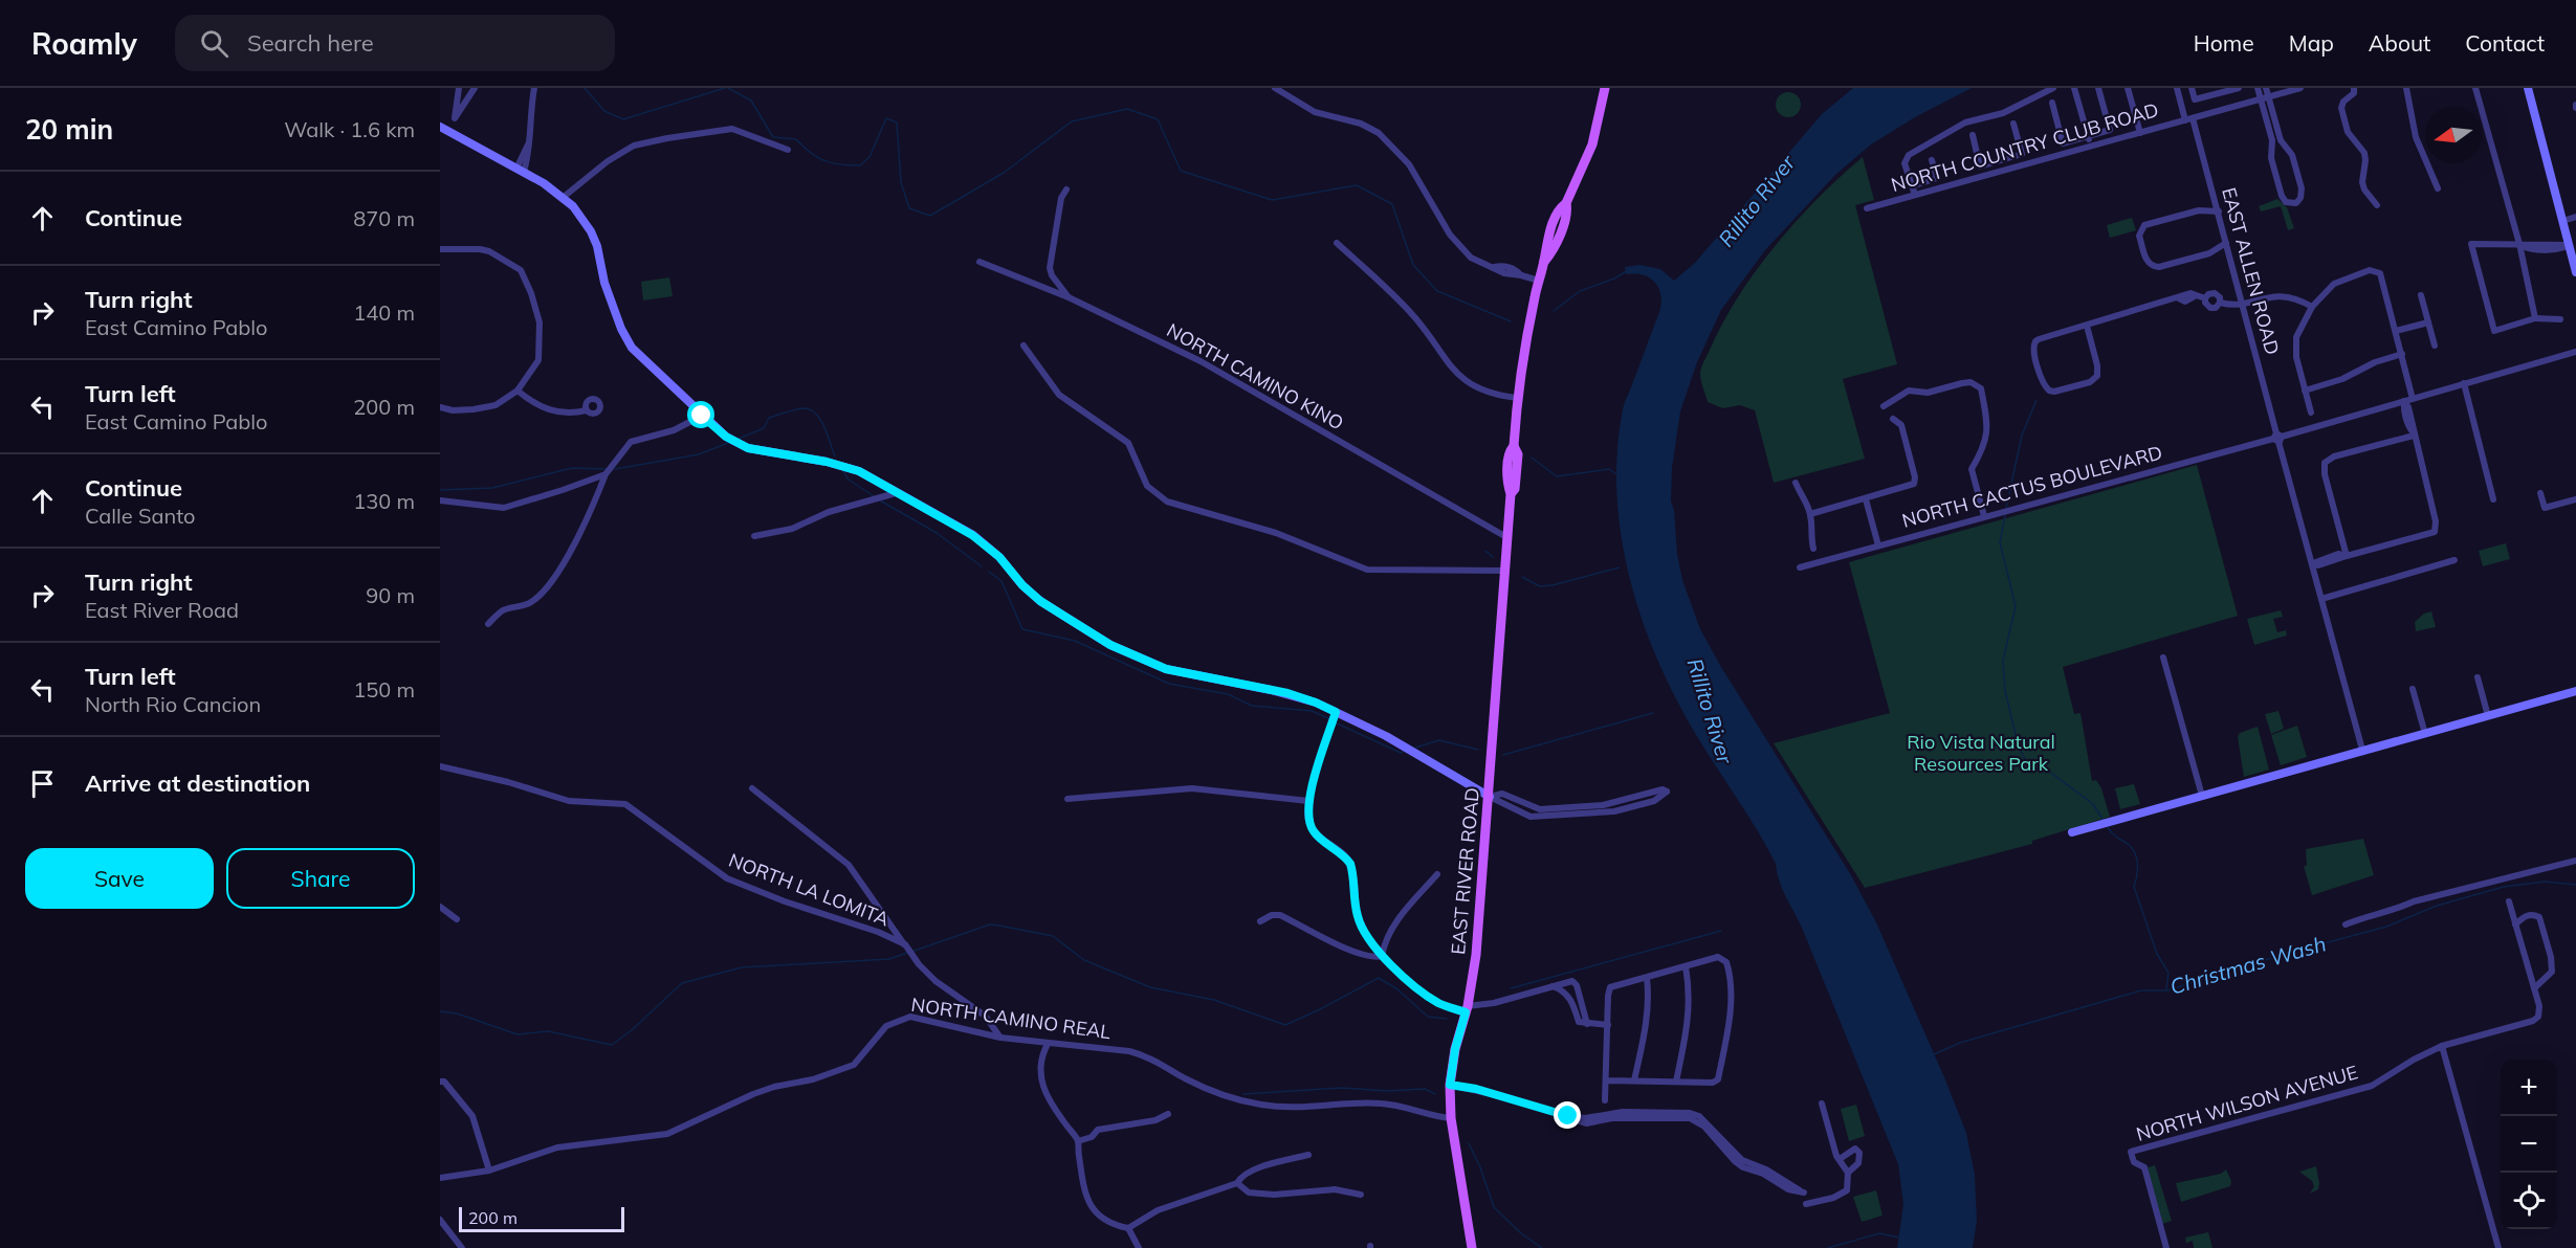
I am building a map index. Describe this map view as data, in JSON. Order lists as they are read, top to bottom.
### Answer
{
  "streets": {
    "main road": ["EAST RIVER ROAD"],
    "street": [
      "NORTH COUNTRY CLUB ROAD",
      "EAST ALLEN ROAD",
      "NORTH CAMINO KINO",
      "NORTH CACTUS BOULEVARD",
      "NORTH LA LOMITA",
      "NORTH CAMINO REAL",
      "NORTH WILSON AVENUE"
    ]
  },
  "crossings": [
    ["NORTH COUNTRY CLUB ROAD", "EAST ALLEN ROAD"],
    ["EAST ALLEN ROAD", "NORTH CACTUS BOULEVARD"],
    ["NORTH CAMINO KINO", "EAST RIVER ROAD"],
    ["EAST RIVER ROAD", "NORTH CAMINO REAL"],
    ["NORTH LA LOMITA", "NORTH CAMINO REAL"]
  ],
  "water": ["Rillito River", "Christmas Wash"],
  "parks": ["Rio Vista Natural Resources Park"],
  "scale_bar": "200 m",
  "north": "left",
  "page": {
    "header": "Roamly",
    "search": "Search here",
    "nav": [
      "Home",
      "Map",
      "About",
      "Contact"
    ],
    "heading": ["20 min", "Walk · 1.6 km"],
    "list": [
      ["Continue", "870 m"],
      ["Turn right", "East Camino Pablo", "140 m"],
      ["Turn left", "East Camino Pablo", "200 m"],
      ["Continue", "Calle Santo", "130 m"],
      ["Turn right", "East River Road", "90 m"],
      ["Turn left", "North Rio Cancion", "150 m"],
      "Arrive at destination"
    ],
    "buttons": ["Save", "Share"],
    "map_buttons": ["+", "−"],
    "scale": "200 m"
  }
}
